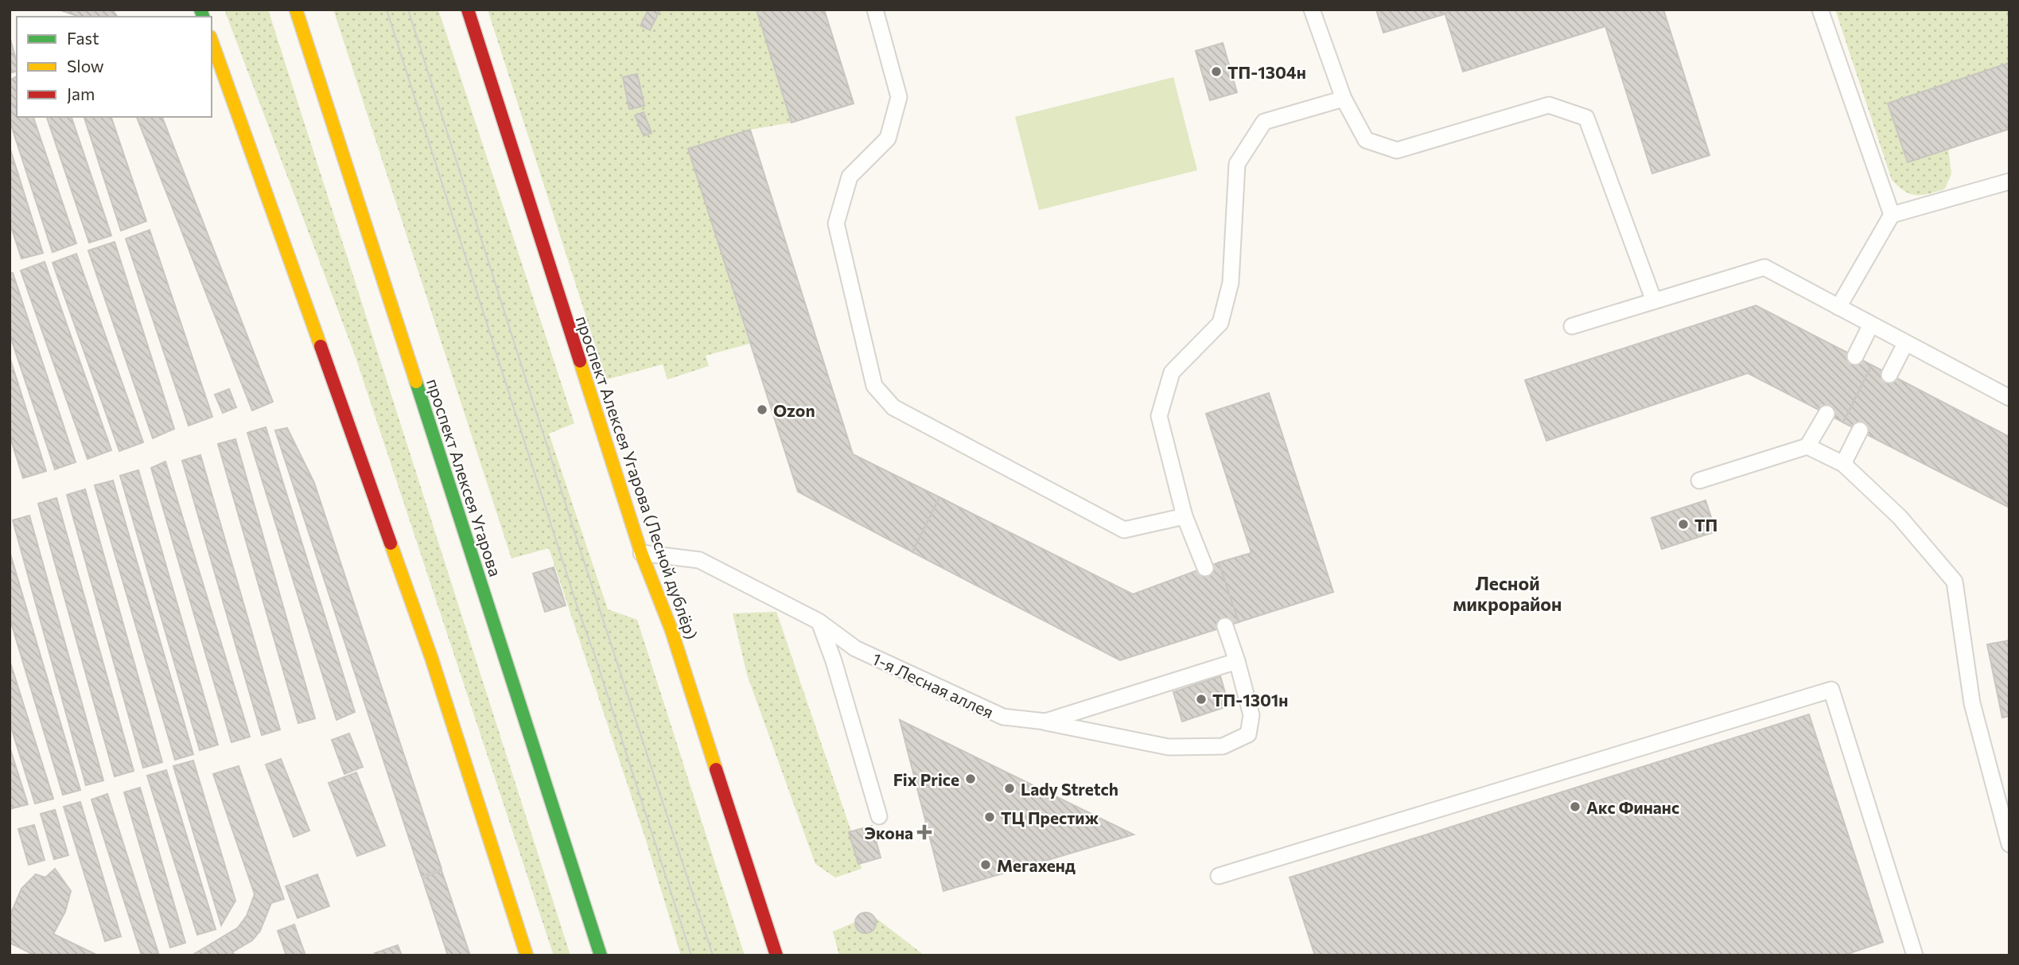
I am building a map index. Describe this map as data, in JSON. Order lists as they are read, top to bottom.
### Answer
{
  "streets": {
    "main road": ["проспект Алексея Угарова", "проспект Алексея Угарова (Лесной дублёр)"],
    "lane": ["1-я Лесная аллея"]
  },
  "crossings": [
    ["проспект Алексея Угарова (Лесной дублёр)", "1-я Лесная аллея"]
  ],
  "districts": ["Лесной микрорайон"],
  "places": {
    "other": [
      "ТП-1304н",
      "Ozon",
      "ТП",
      "ТП-1301н",
      "Fix Price",
      "Lady Stretch",
      "Акс Финанс",
      "ТЦ Престиж",
      "Мегахенд"
    ],
    "health": ["Экона"]
  },
  "legend": ["Fast", "Slow", "Jam"]
}
